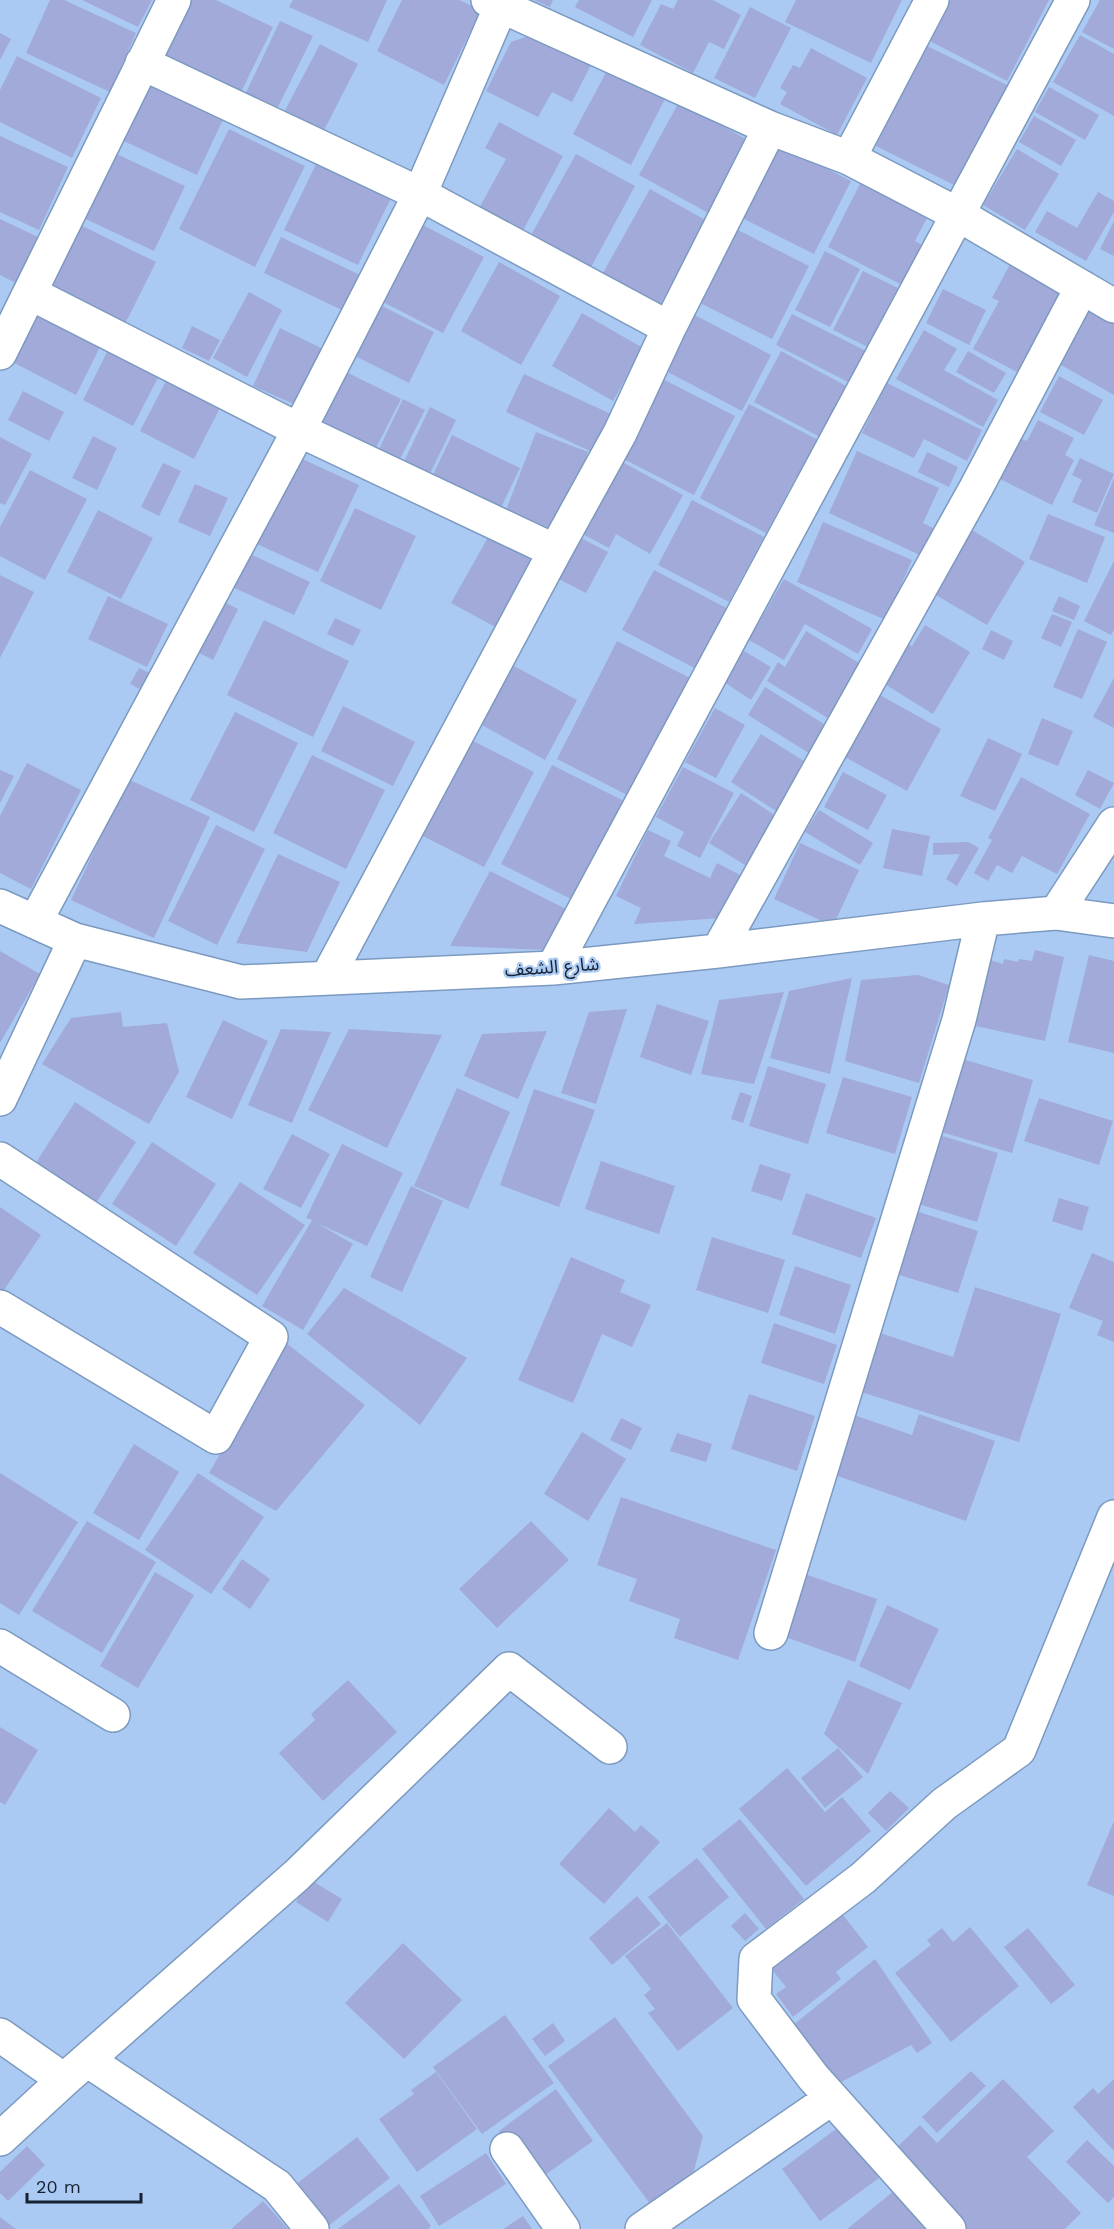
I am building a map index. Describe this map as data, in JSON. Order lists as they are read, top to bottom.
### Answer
{
  "streets": {
    "street": ["شارع الشعف"]
  },
  "scale_bar": "20 m"
}
